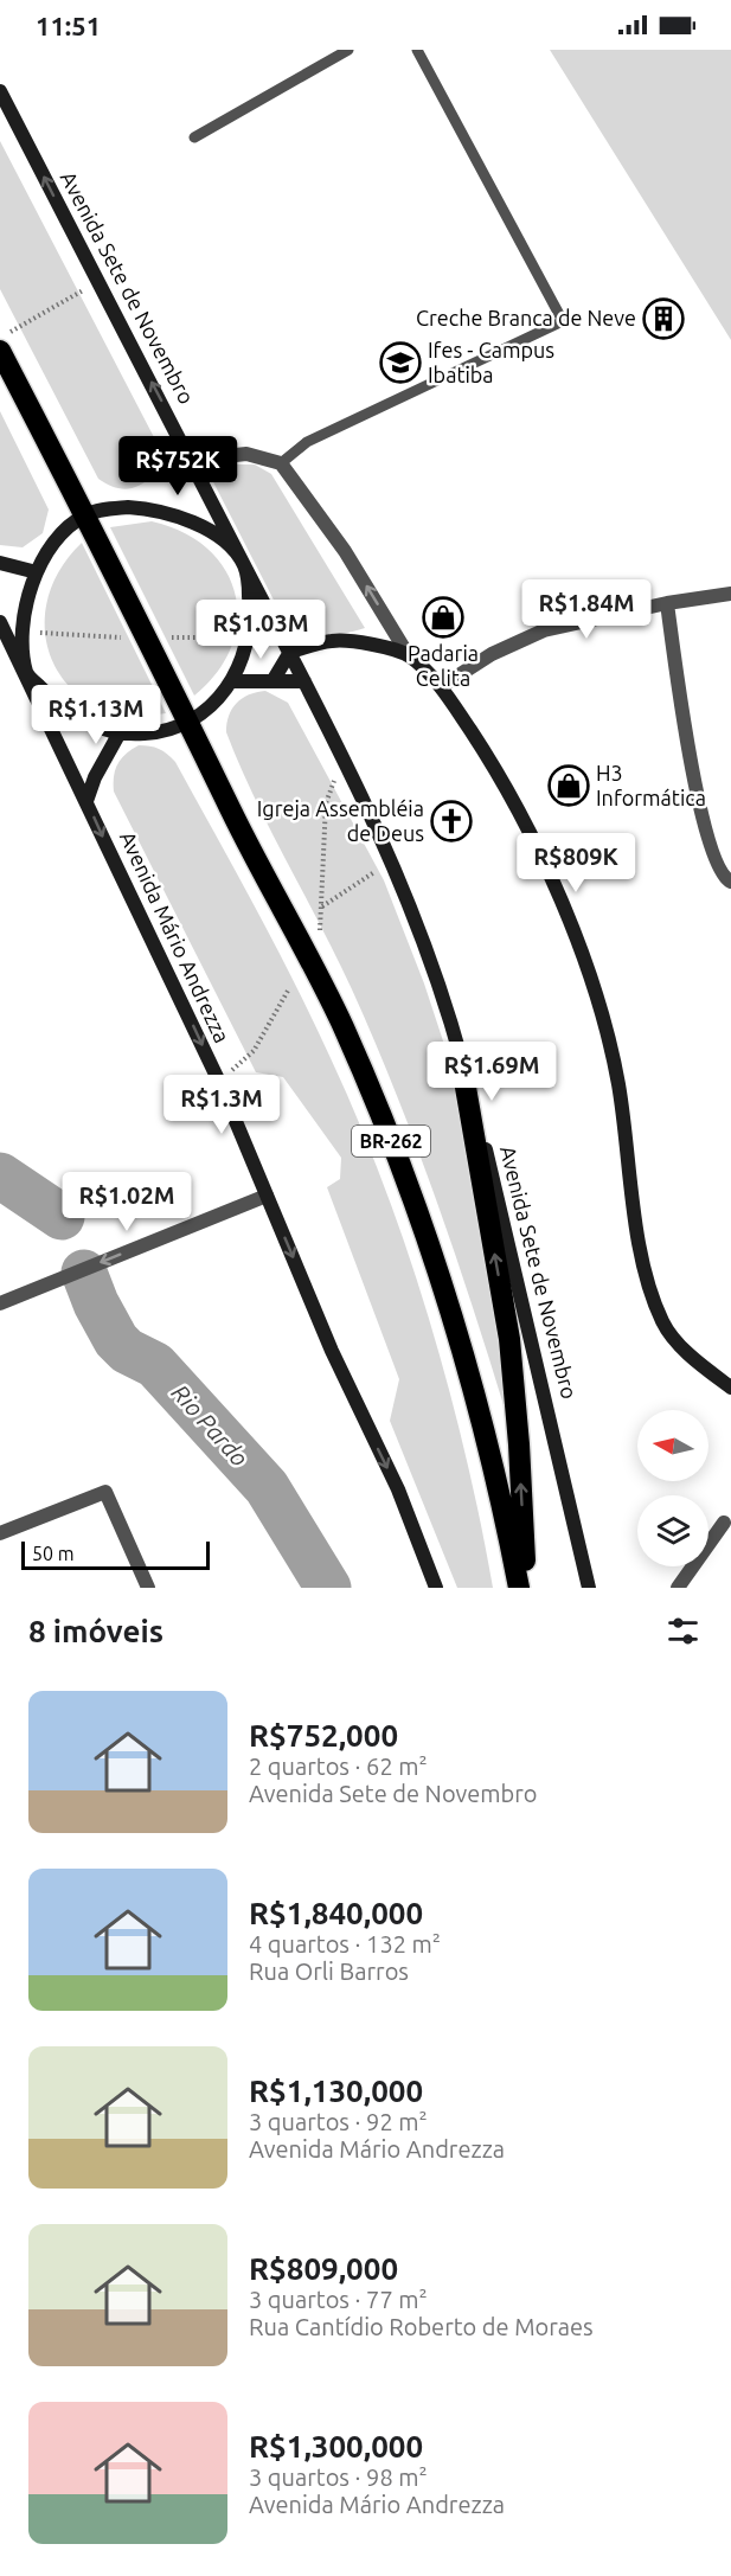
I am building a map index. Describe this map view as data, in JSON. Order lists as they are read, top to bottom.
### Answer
{
  "streets": {
    "highway": ["BR-262"],
    "street": ["Avenida Sete de Novembro", "Avenida Mário Andrezza"]
  },
  "one_way": ["Avenida Mário Andrezza"],
  "water": ["Rio Pardo"],
  "places": {
    "building": ["Creche Branca de Neve"],
    "school or university": ["Ifes - Campus Ibatiba"],
    "shop": ["Padaria Celita", "H3 Informática"],
    "church": ["Igreja Assembléia de Deus"]
  },
  "scale_bar": "50 m",
  "north": "left",
  "page": {
    "status": "11:51",
    "price": [
      "R$752K",
      "R$1.84M",
      "R$1.03M",
      "R$1.13M",
      "R$809K",
      "R$1.69M",
      "R$1.3M",
      "R$1.02M"
    ],
    "scale": "50 m",
    "heading": "8 imóveis",
    "list": [
      {
        "name": "R$752,000",
        "note": "2 quartos · 62 m² · Avenida Sete de Novembro"
      },
      {
        "name": "R$1,840,000",
        "note": "4 quartos · 132 m² · Rua Orli Barros"
      },
      {
        "name": "R$1,130,000",
        "note": "3 quartos · 92 m² · Avenida Mário Andrezza"
      },
      {
        "name": "R$809,000",
        "note": "3 quartos · 77 m² · Rua Cantídio Roberto de Moraes"
      },
      {
        "name": "R$1,300,000",
        "note": "3 quartos · 98 m² · Avenida Mário Andrezza"
      }
    ]
  }
}
